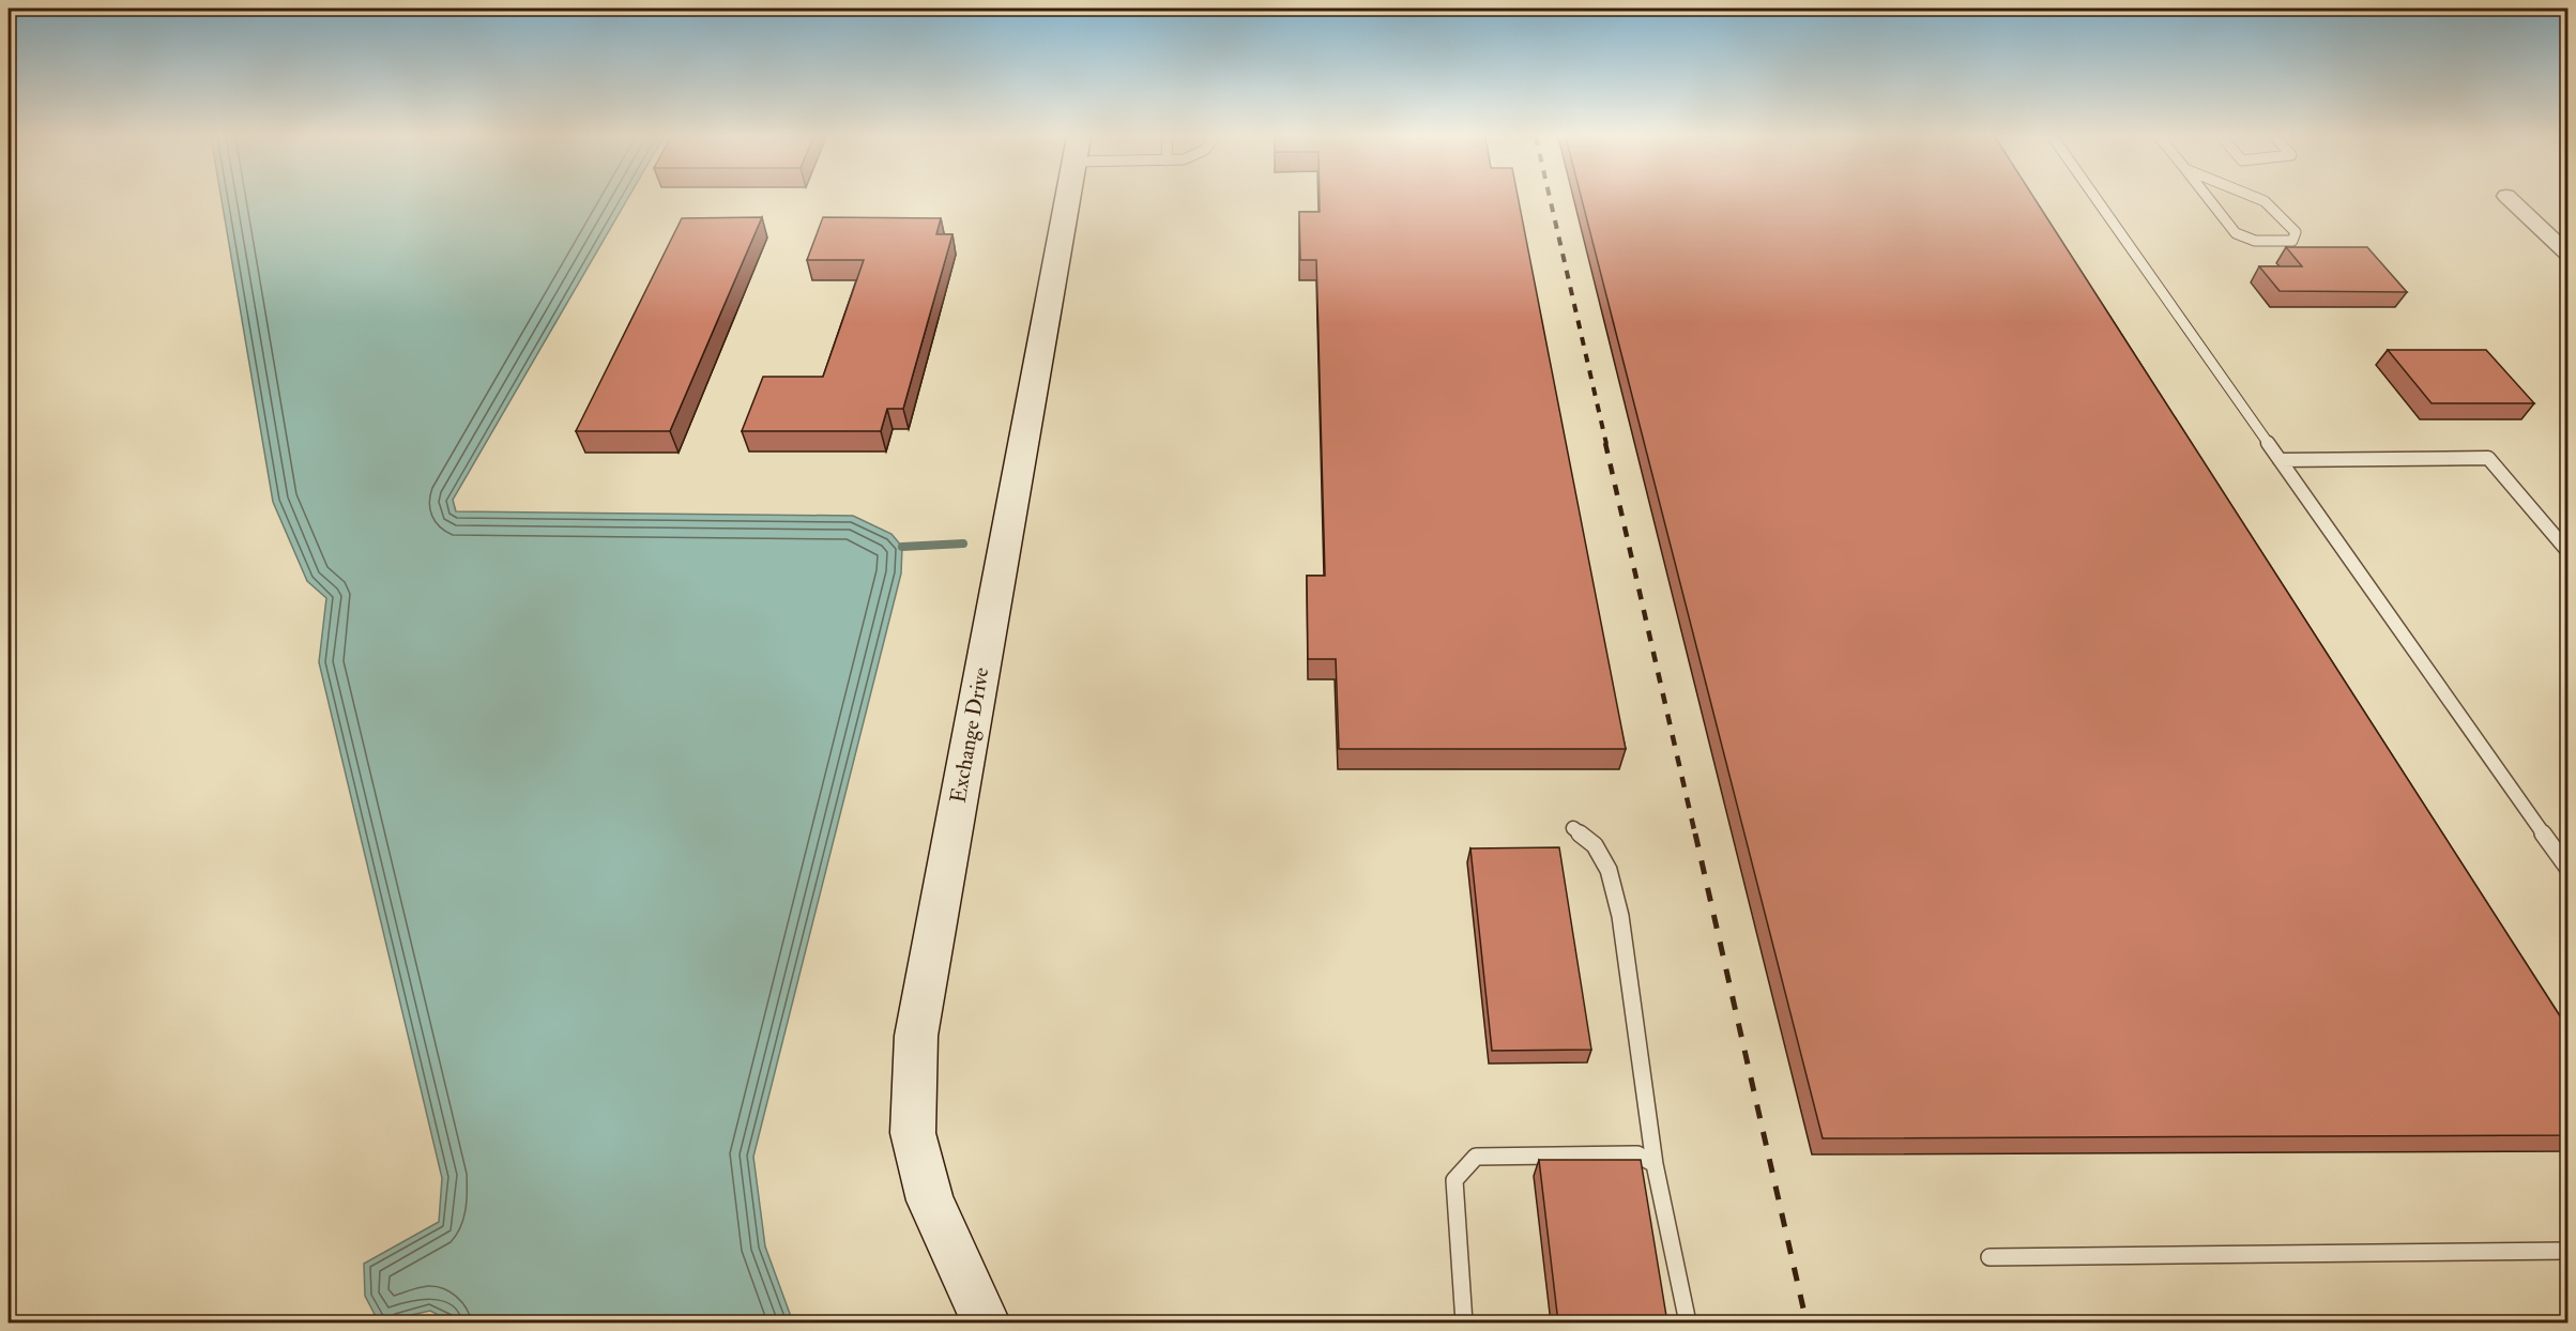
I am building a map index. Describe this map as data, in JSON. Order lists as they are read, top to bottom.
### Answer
{
  "streets": {
    "street": ["Exchange Drive"]
  }
}
